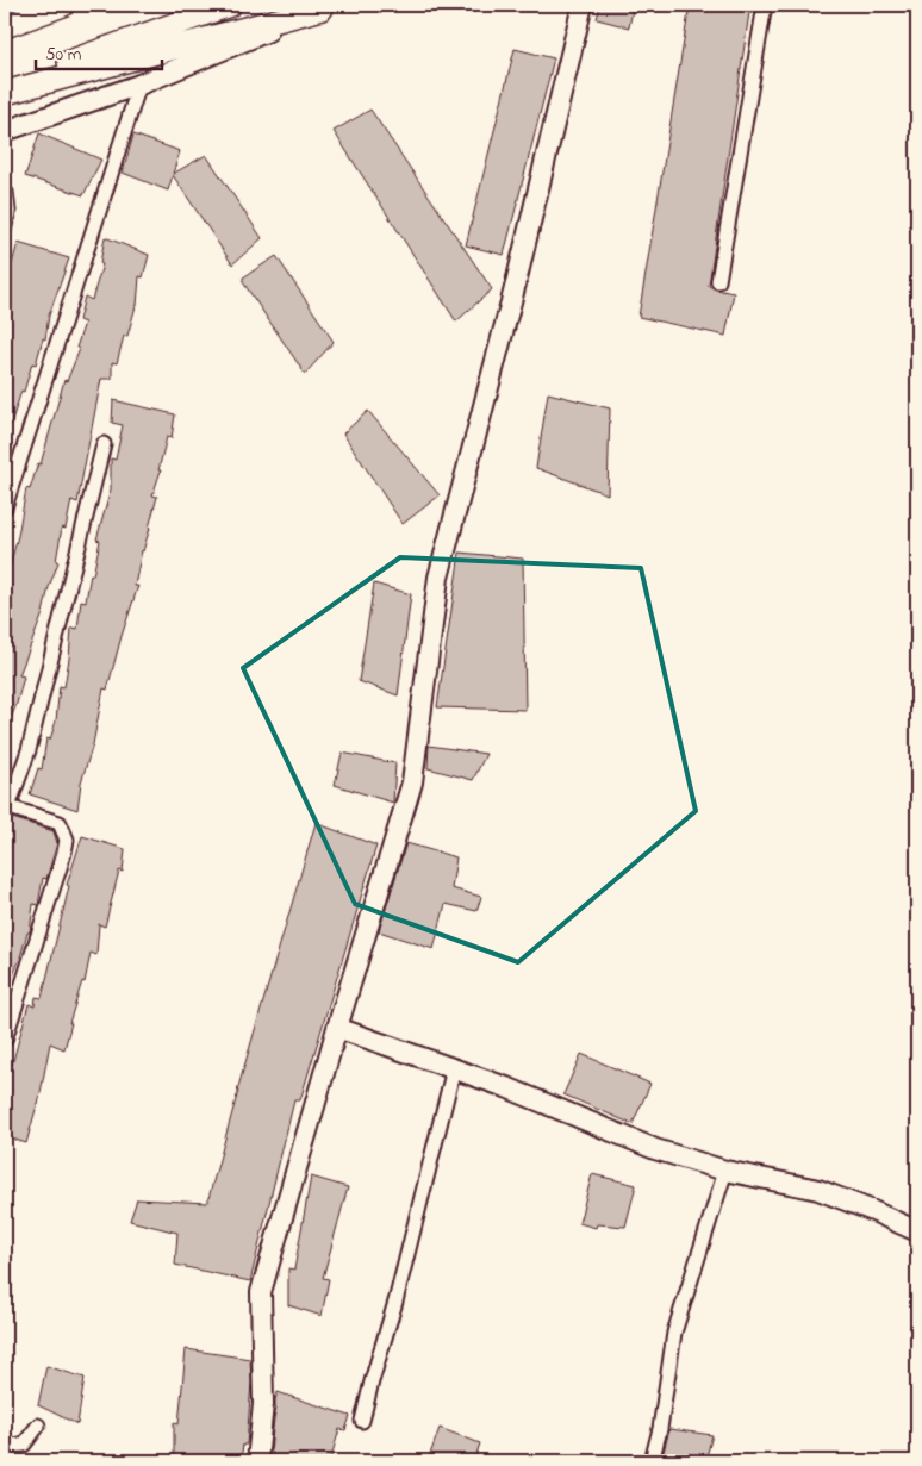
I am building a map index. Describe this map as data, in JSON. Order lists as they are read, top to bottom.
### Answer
{
  "scale_bar": "50 m"
}
